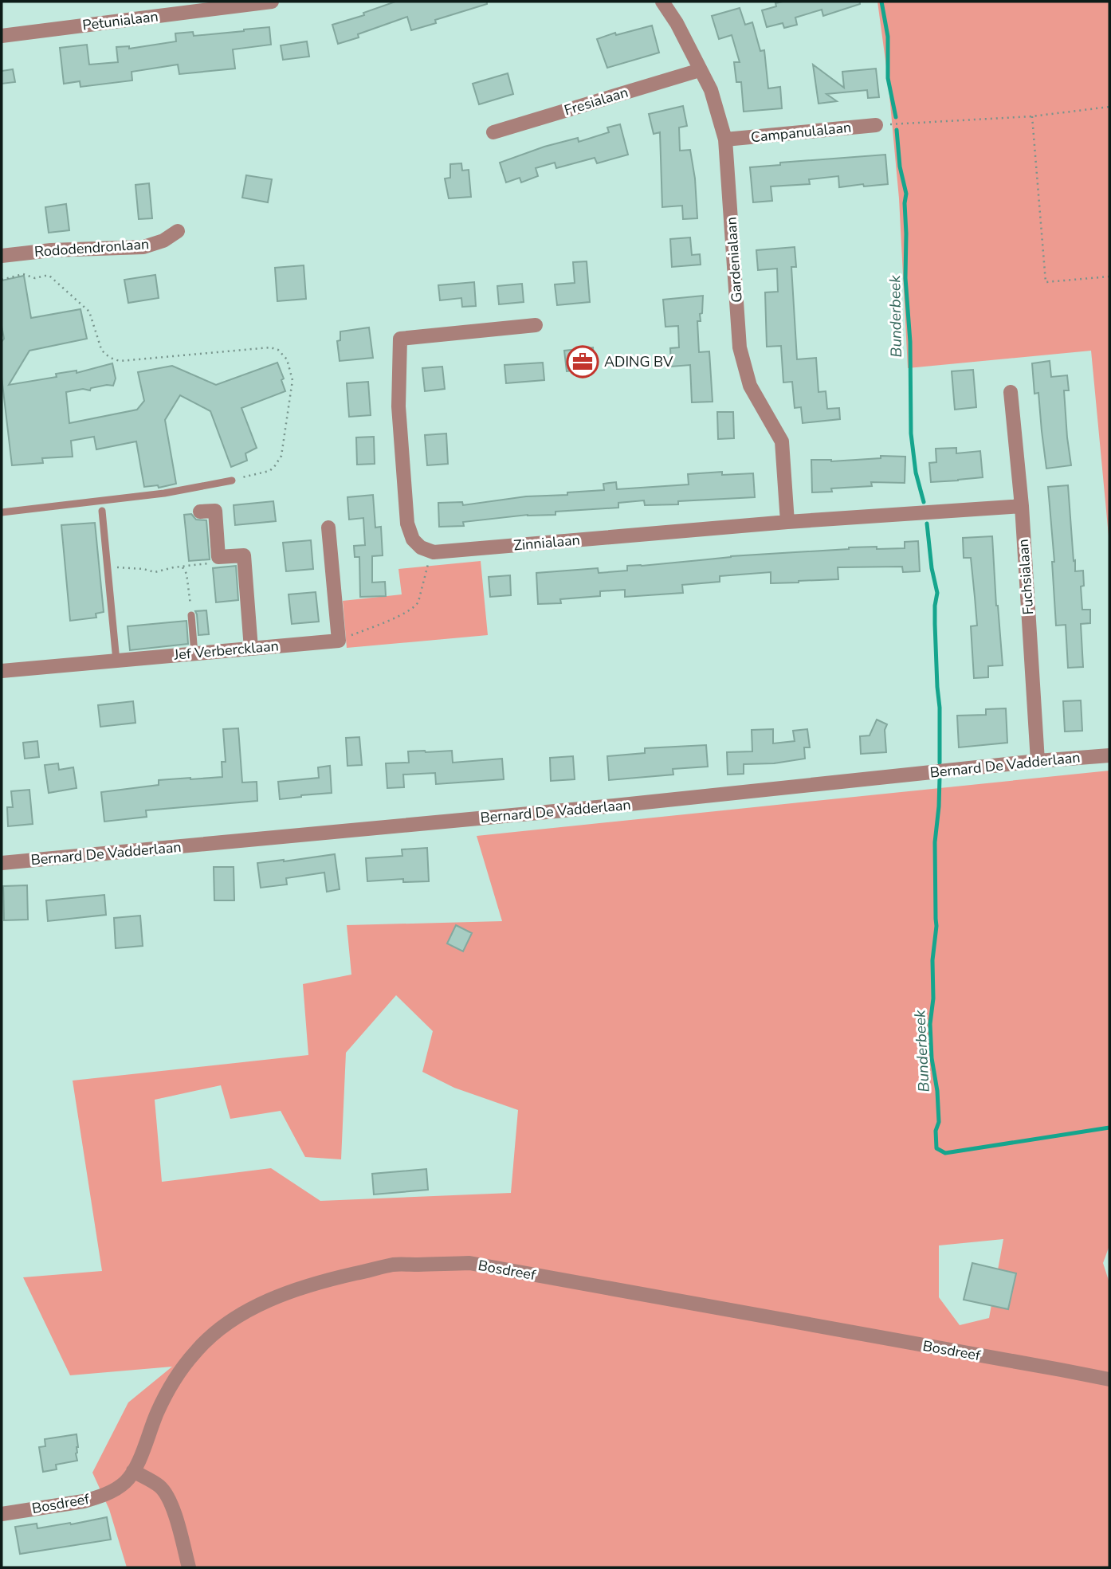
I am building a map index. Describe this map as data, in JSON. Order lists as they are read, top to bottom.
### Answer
{
  "streets": {
    "street": [
      "Petunialaan",
      "Fresialaan",
      "Campanulalaan",
      "Rododendronlaan",
      "Gardenialaan",
      "Zinnialaan",
      "Fuchsialaan",
      "Jef Verbercklaan",
      "Bernard De Vadderlaan",
      "Bosdreef"
    ]
  },
  "crossings": [
    ["Fresialaan", "Gardenialaan"],
    ["Campanulalaan", "Gardenialaan"],
    ["Gardenialaan", "Zinnialaan"],
    ["Zinnialaan", "Fuchsialaan"],
    ["Fuchsialaan", "Bernard De Vadderlaan"]
  ],
  "water": ["Bunderbeek"],
  "places": {
    "office": ["ADING BV"]
  }
}
